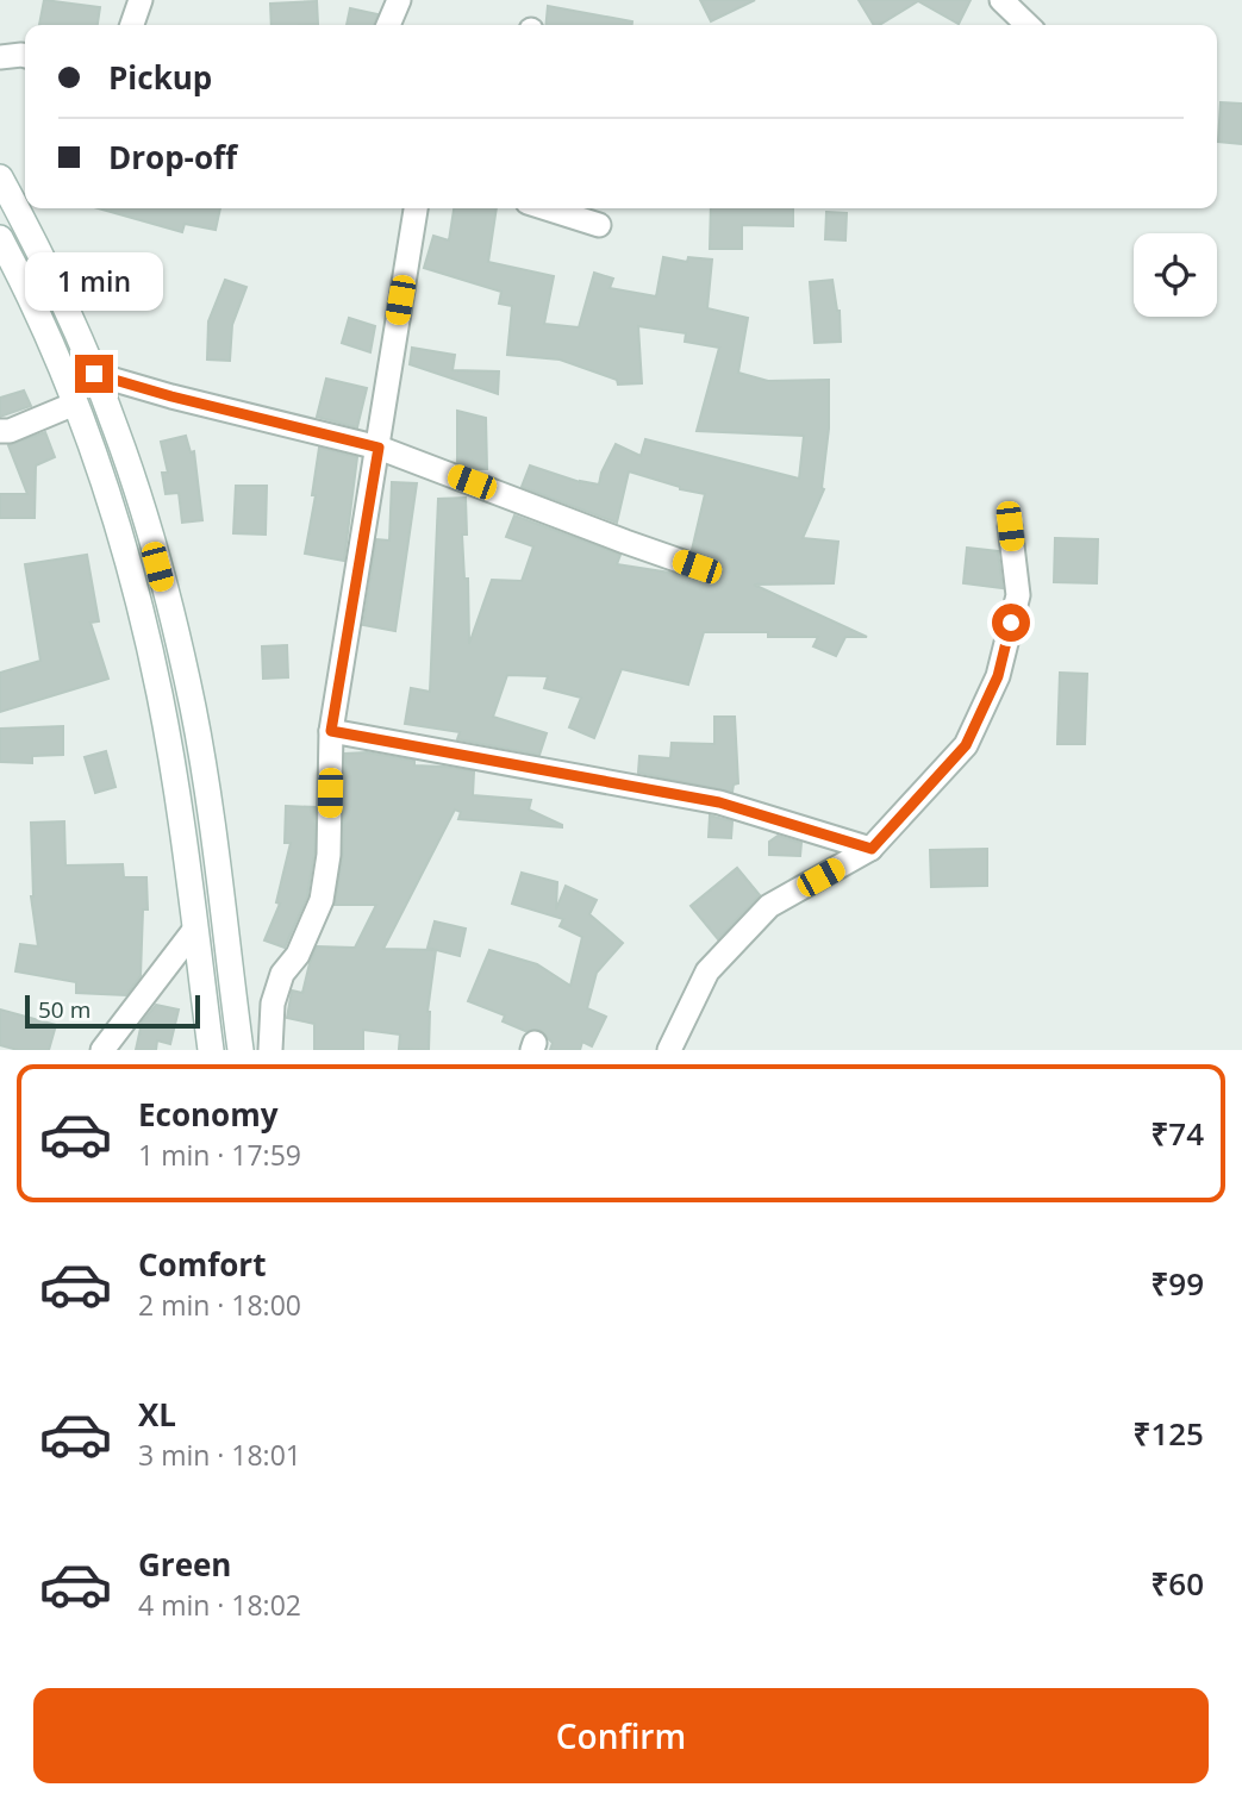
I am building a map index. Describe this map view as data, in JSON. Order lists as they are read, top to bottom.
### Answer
{
  "scale_bar": "50 m",
  "page": {
    "banner": ["Pickup", "Drop-off"],
    "bubble": "1 min",
    "scale": "50 m",
    "list": [
      {
        "name": "Economy",
        "note": "1 min · 17:59",
        "value": "₹74"
      },
      {
        "name": "Comfort",
        "note": "2 min · 18:00",
        "value": "₹99"
      },
      {
        "name": "XL",
        "note": "3 min · 18:01",
        "value": "₹125"
      },
      {
        "name": "Green",
        "note": "4 min · 18:02",
        "value": "₹60"
      }
    ],
    "buttons": "Confirm"
  }
}
